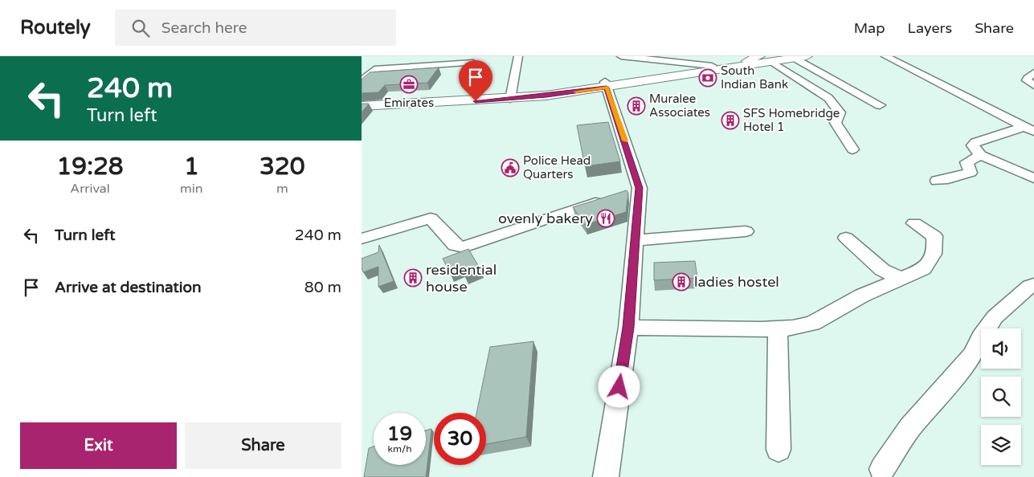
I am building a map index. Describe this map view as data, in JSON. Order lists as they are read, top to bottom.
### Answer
{
  "places": {
    "bank": ["South Indian Bank"],
    "office": ["Emirates"],
    "building": [
      "Muralee Associates",
      "SFS Homebridge Hotel 1",
      "residential house",
      "ladies hostel"
    ],
    "public building": ["Police Head Quarters"],
    "restaurant": ["ovenly bakery"]
  },
  "page": {
    "header": "Routely",
    "search": "Search here",
    "nav": ["Map", "Layers", "Share"],
    "turn": ["240 m", "Turn left"],
    "eta": [
      "19:28",
      "Arrival",
      "1",
      "min",
      "320",
      "m"
    ],
    "list": [
      {
        "name": "Turn left",
        "value": "240 m"
      },
      {
        "name": "Arrive at destination",
        "value": "80 m"
      }
    ],
    "speed": "19 km/h",
    "limit": "30",
    "buttons": ["Exit", "Share"]
  }
}
